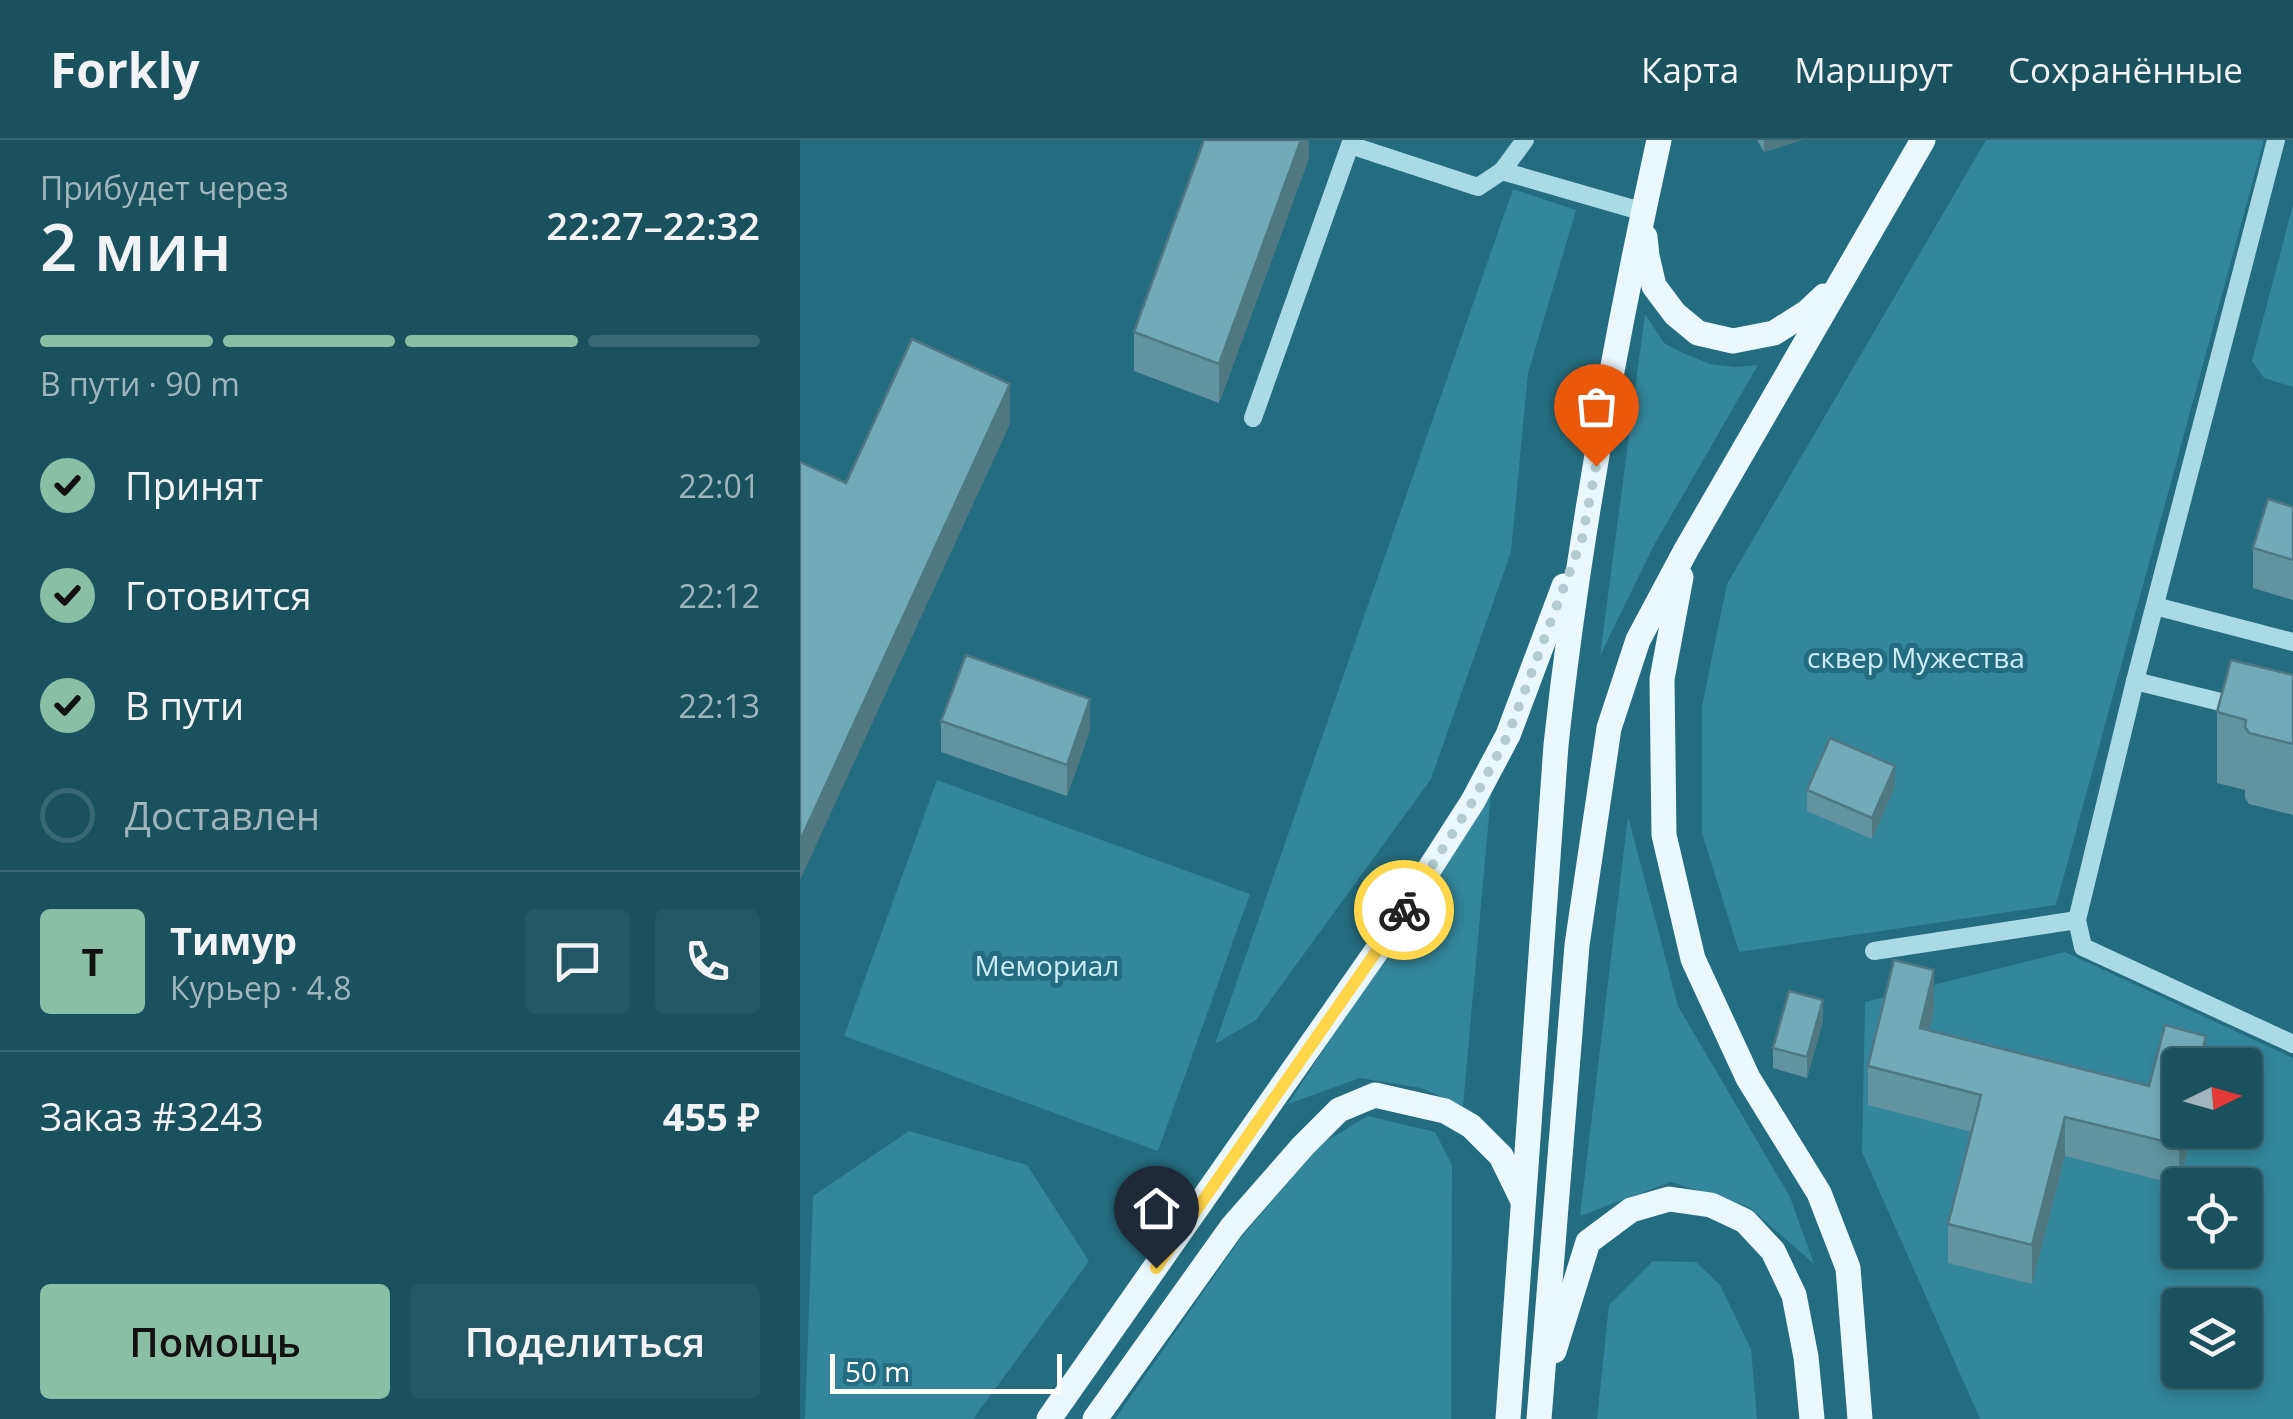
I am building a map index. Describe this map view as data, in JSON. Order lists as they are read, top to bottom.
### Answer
{
  "parks": ["сквер Мужества", "Мемориал"],
  "scale_bar": "50 m",
  "north": "right",
  "page": {
    "header": "Forkly",
    "nav": ["Карта", "Маршрут", "Сохранённые"],
    "heading": ["2 мин", "Прибудет через", "22:27–22:32"],
    "panel": [
      "Тимур",
      "Курьер · 4.8",
      "Заказ #3243",
      "455 ₽"
    ],
    "bar": "В пути · 90 m",
    "list": [
      ["Принят", "22:01"],
      ["Готовится", "22:12"],
      ["В пути", "22:13"],
      "Доставлен"
    ],
    "round": "Т",
    "buttons": ["Помощь", "Поделиться"],
    "scale": "50 m"
  }
}
